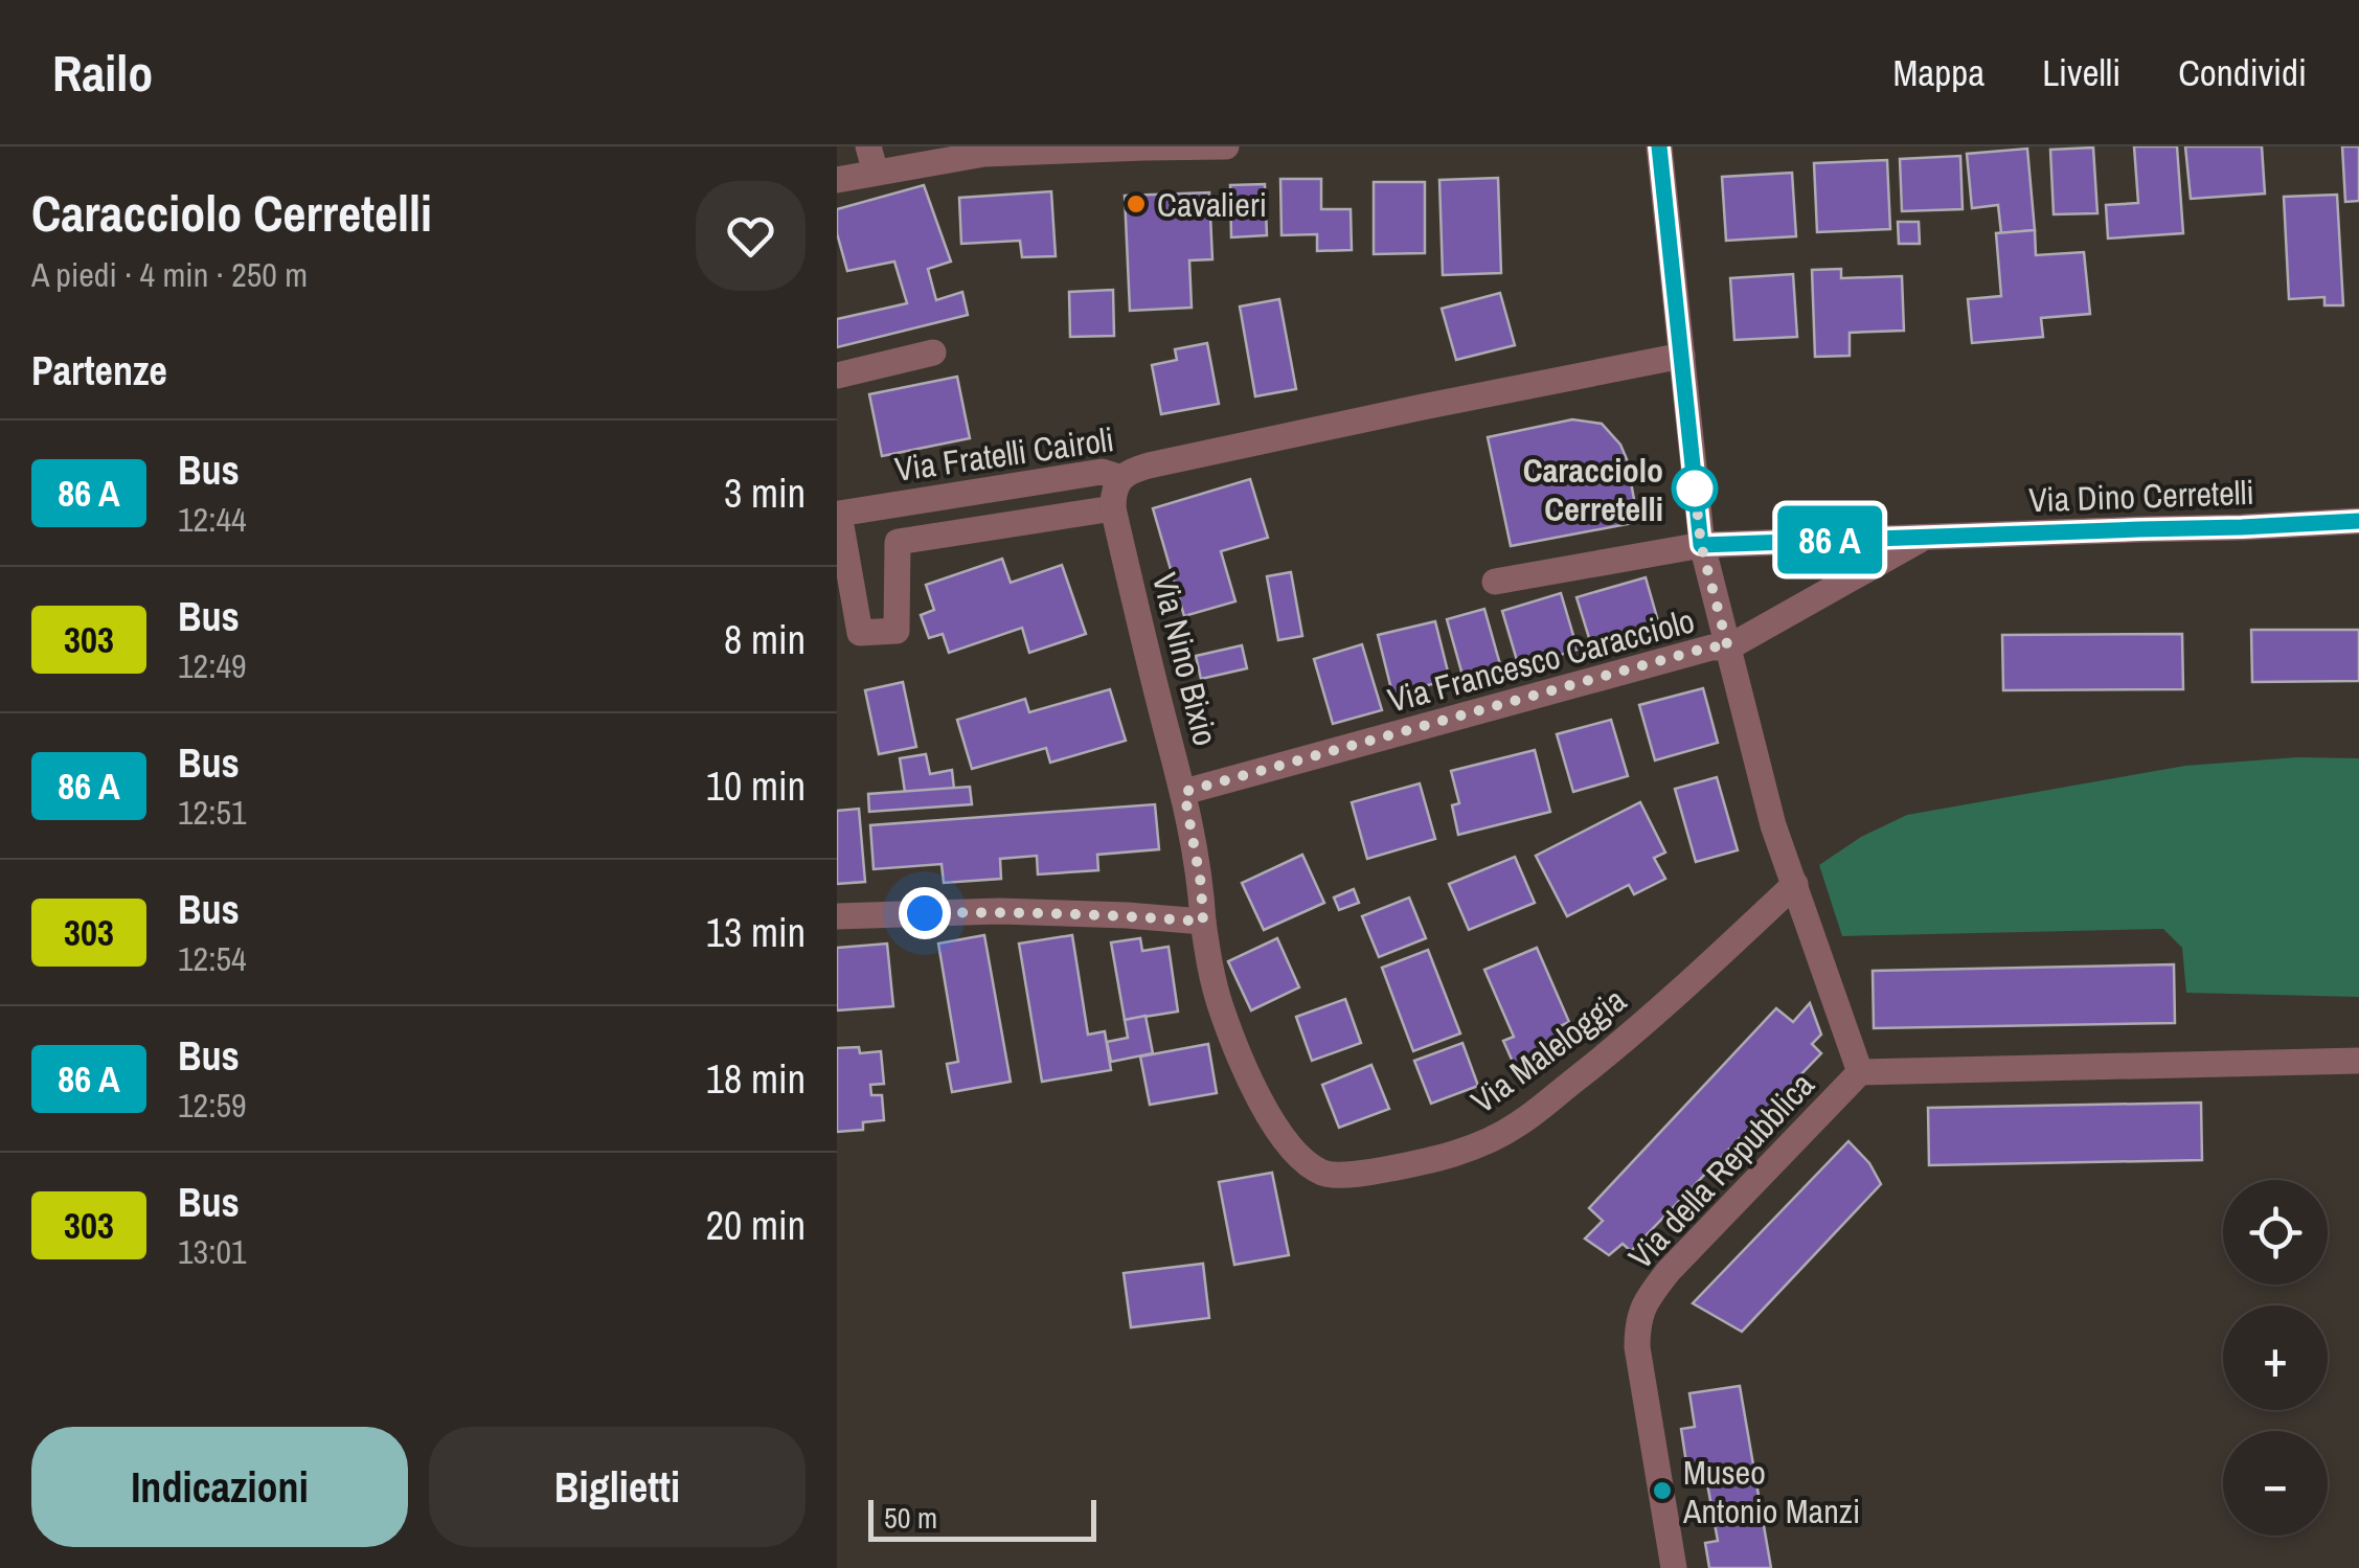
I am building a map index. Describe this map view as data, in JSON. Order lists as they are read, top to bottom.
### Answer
{
  "streets": {
    "street": [
      "Via Fratelli Cairoli",
      "Via Dino Cerretelli",
      "Via Nino Bixio",
      "Via Francesco Caracciolo",
      "Via Maleloggia",
      "Via della Repubblica"
    ]
  },
  "crossings": [
    ["Via Fratelli Cairoli", "Via Nino Bixio"],
    ["Via Fratelli Cairoli", "Via Francesco Caracciolo"],
    ["Via Dino Cerretelli", "Via Francesco Caracciolo"],
    ["Via Dino Cerretelli", "Via della Repubblica"],
    ["Via Nino Bixio", "Via Francesco Caracciolo"],
    ["Via Nino Bixio", "Via Maleloggia"],
    ["Via Francesco Caracciolo", "Via della Repubblica"],
    ["Via Maleloggia", "Via della Repubblica"]
  ],
  "places": ["Cavalieri", "Caracciolo Cerretelli", "Museo Antonio Manzi"],
  "scale_bar": "50 m",
  "page": {
    "header": "Railo",
    "nav": ["Mappa", "Livelli", "Condividi"],
    "heading": [
      ["Caracciolo Cerretelli", "A piedi · 4 min · 250 m"],
      "Partenze"
    ],
    "on_map": "86 A",
    "list": [
      {
        "mark": "86 A",
        "name": "Bus",
        "note": "12:44",
        "value": "3 min"
      },
      {
        "mark": "303",
        "name": "Bus",
        "note": "12:49",
        "value": "8 min"
      },
      {
        "mark": "86 A",
        "name": "Bus",
        "note": "12:51",
        "value": "10 min"
      },
      {
        "mark": "303",
        "name": "Bus",
        "note": "12:54",
        "value": "13 min"
      },
      {
        "mark": "86 A",
        "name": "Bus",
        "note": "12:59",
        "value": "18 min"
      },
      {
        "mark": "303",
        "name": "Bus",
        "note": "13:01",
        "value": "20 min"
      }
    ],
    "map_buttons": ["+", "−"],
    "buttons": ["Indicazioni", "Biglietti"],
    "scale": "50 m"
  }
}
